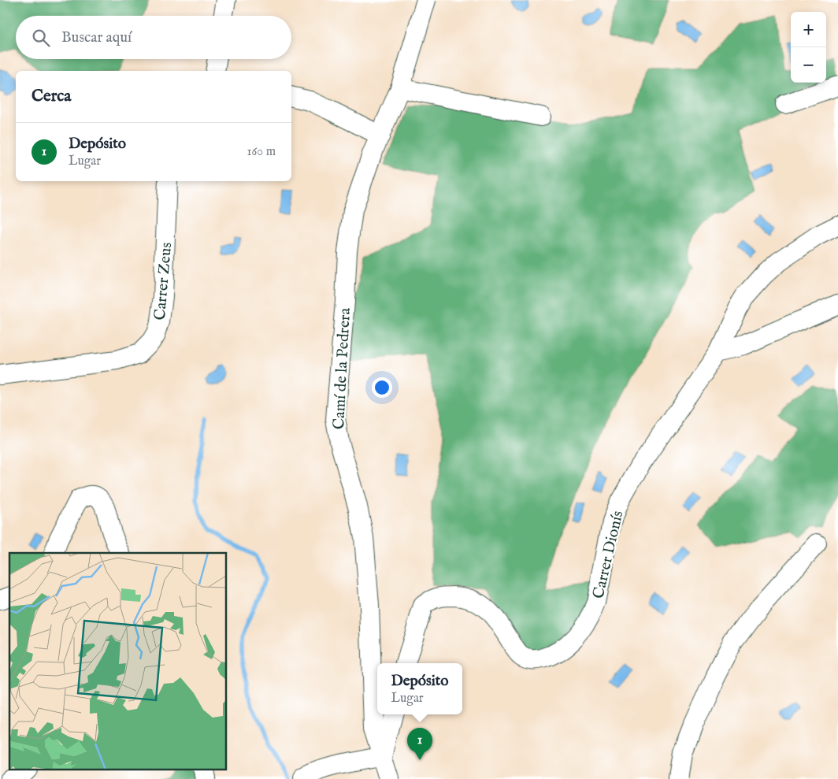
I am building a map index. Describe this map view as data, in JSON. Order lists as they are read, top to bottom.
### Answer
{
  "streets": {
    "street": ["Carrer Zeus", "Camí de la Pedrera", "Carrer Dionís"]
  },
  "page": {
    "map_buttons": ["+", "−"],
    "search": "Buscar aquí",
    "heading": "Cerca",
    "list": [
      {
        "mark": "1",
        "name": "Depósito",
        "note": "Lugar",
        "value": "160 m"
      }
    ],
    "popup": ["Depósito", "Lugar"],
    "pins": "1"
  }
}
